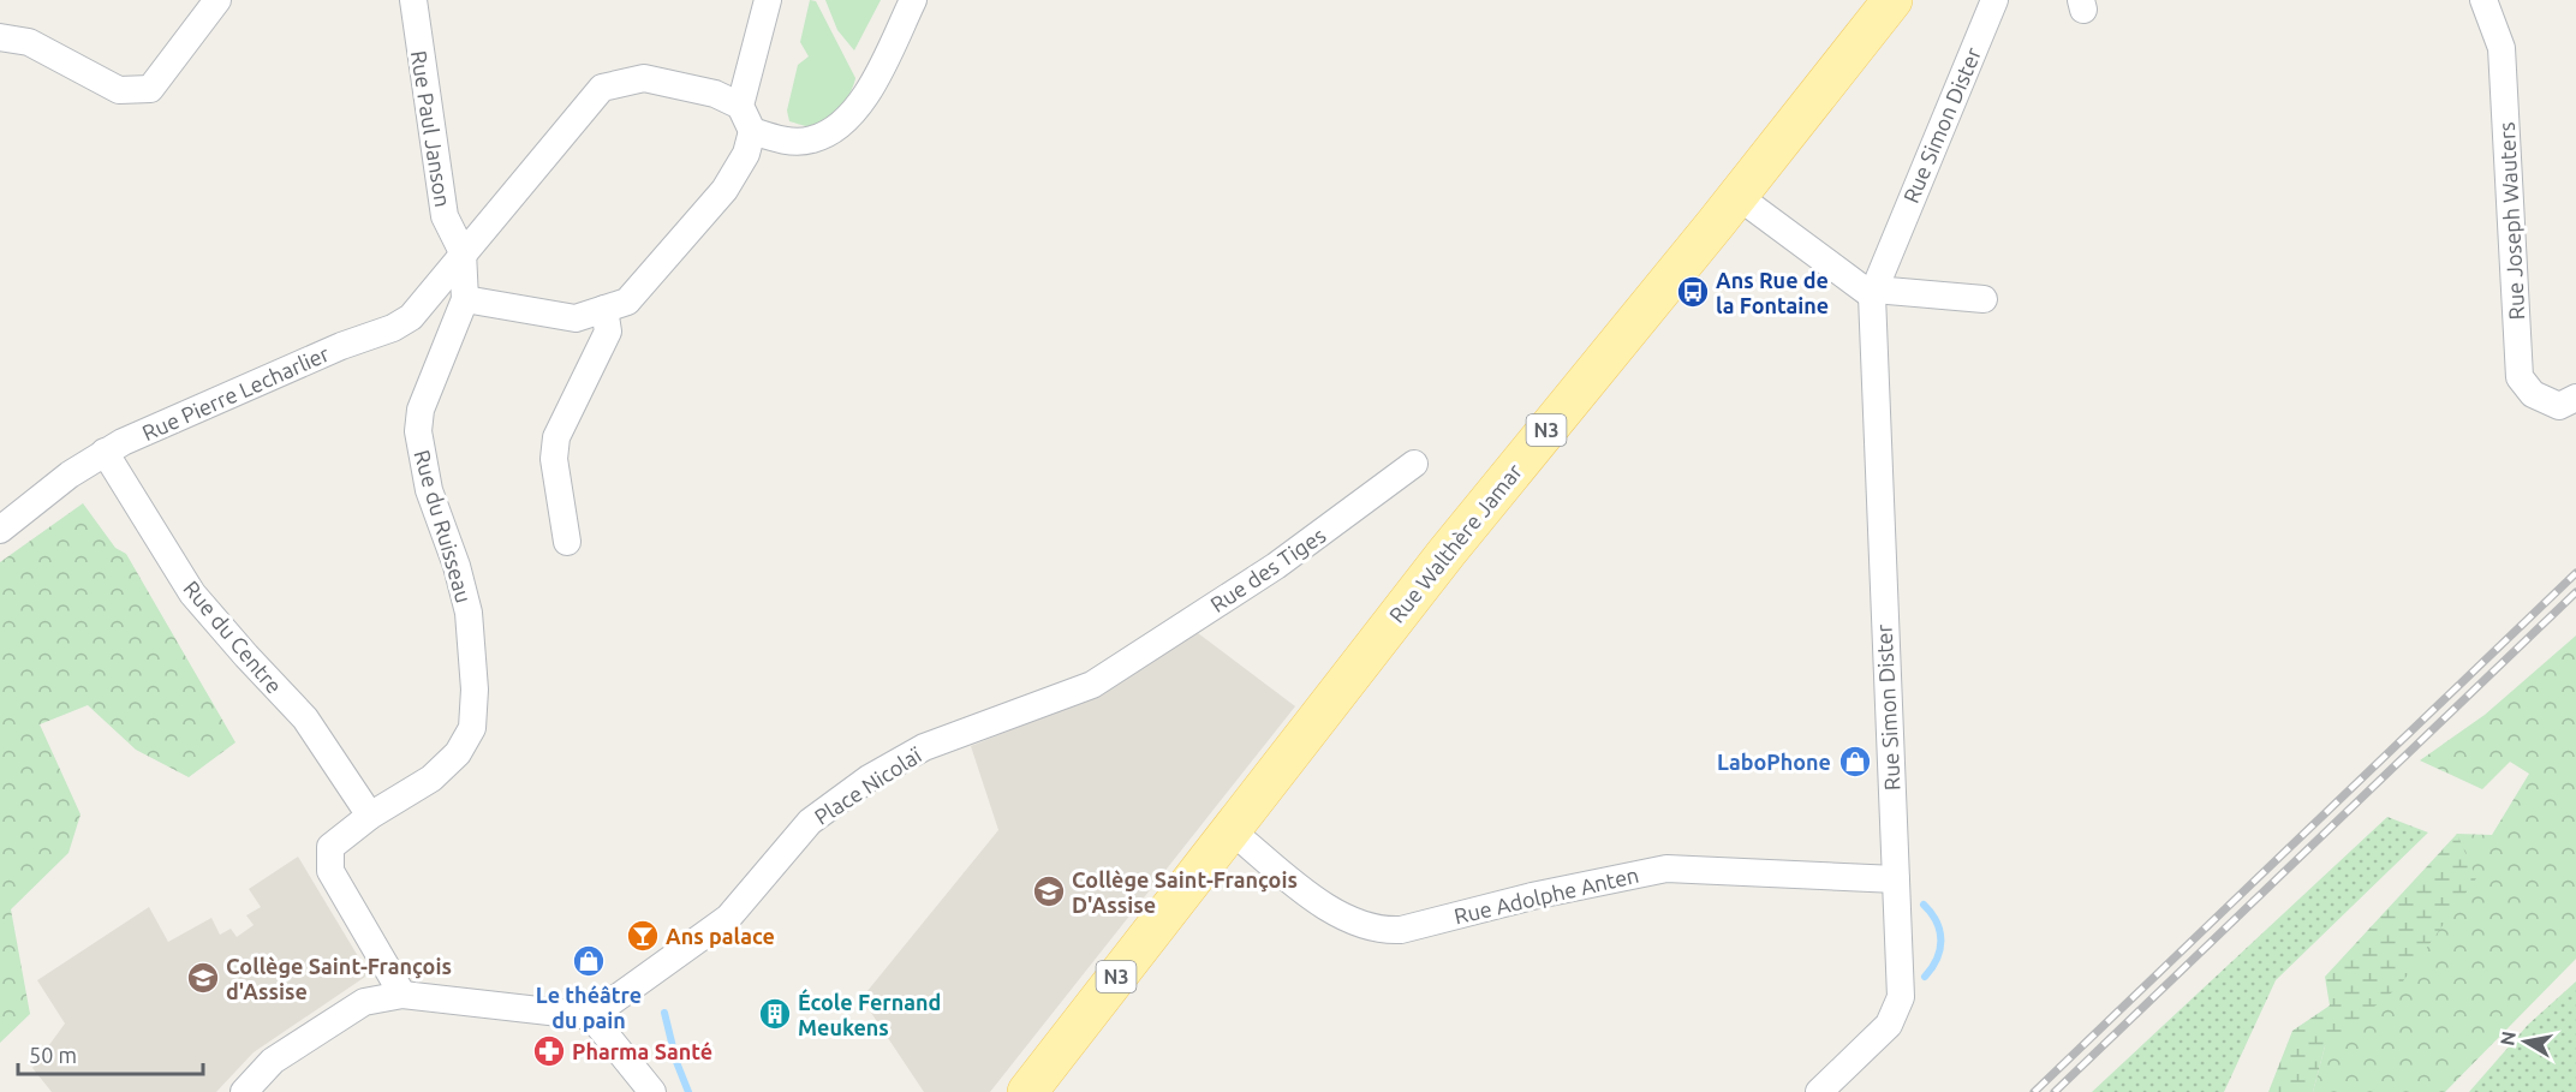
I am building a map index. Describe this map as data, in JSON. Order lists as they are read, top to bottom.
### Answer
{
  "streets": {
    "main road": ["N3", "Rue Walthère Jamar"],
    "street": [
      "Rue Simon Dister",
      "Rue Paul Janson",
      "Rue Joseph Wauters",
      "Rue Pierre Lecharlier",
      "Rue du Ruisseau",
      "Rue des Tiges",
      "Rue du Centre",
      "Place Nicolaï",
      "Rue Adolphe Anten"
    ]
  },
  "crossings": [
    ["Rue Simon Dister", "Rue Adolphe Anten"],
    ["Rue Paul Janson", "Rue Pierre Lecharlier"],
    ["Rue Paul Janson", "Rue du Ruisseau"],
    ["Rue Pierre Lecharlier", "Rue du Ruisseau"],
    ["Rue Pierre Lecharlier", "Rue du Centre"],
    ["Rue du Ruisseau", "Rue du Centre"],
    ["Rue Walthère Jamar", "Rue Adolphe Anten"],
    ["Rue des Tiges", "Place Nicolaï"]
  ],
  "places": {
    "bus stop": ["Ans Rue de la Fontaine"],
    "shop": ["LaboPhone", "Le théâtre du pain"],
    "school or university": ["Collège Saint-François D'Assise", "Collège Saint-François d'Assise"],
    "bar": ["Ans palace"],
    "building": ["École Fernand Meukens"],
    "pharmacy": ["Pharma Santé"]
  },
  "scale_bar": "50 m",
  "north": "left"
}
